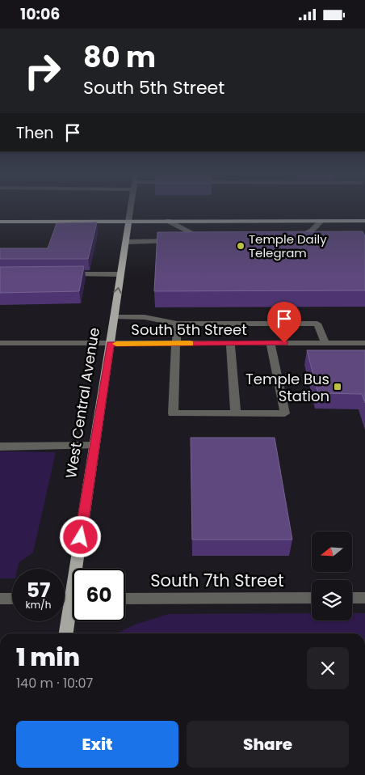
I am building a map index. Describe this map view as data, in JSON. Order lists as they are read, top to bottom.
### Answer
{
  "streets": {
    "main road": ["West Central Avenue"],
    "street": ["South 5th Street", "South 7th Street"]
  },
  "crossings": [
    ["South 5th Street", "West Central Avenue"]
  ],
  "places": {
    "other": ["Temple Daily Telegram"],
    "transit": ["Temple Bus Station"]
  },
  "north": "left",
  "page": {
    "status": "10:06",
    "turn": ["80 m", "South 5th Street"],
    "then": "Then",
    "speed": "57 km/h",
    "limit": "60",
    "heading": ["1 min", "140 m · 10:07"],
    "buttons": ["Exit", "Share"]
  }
}
